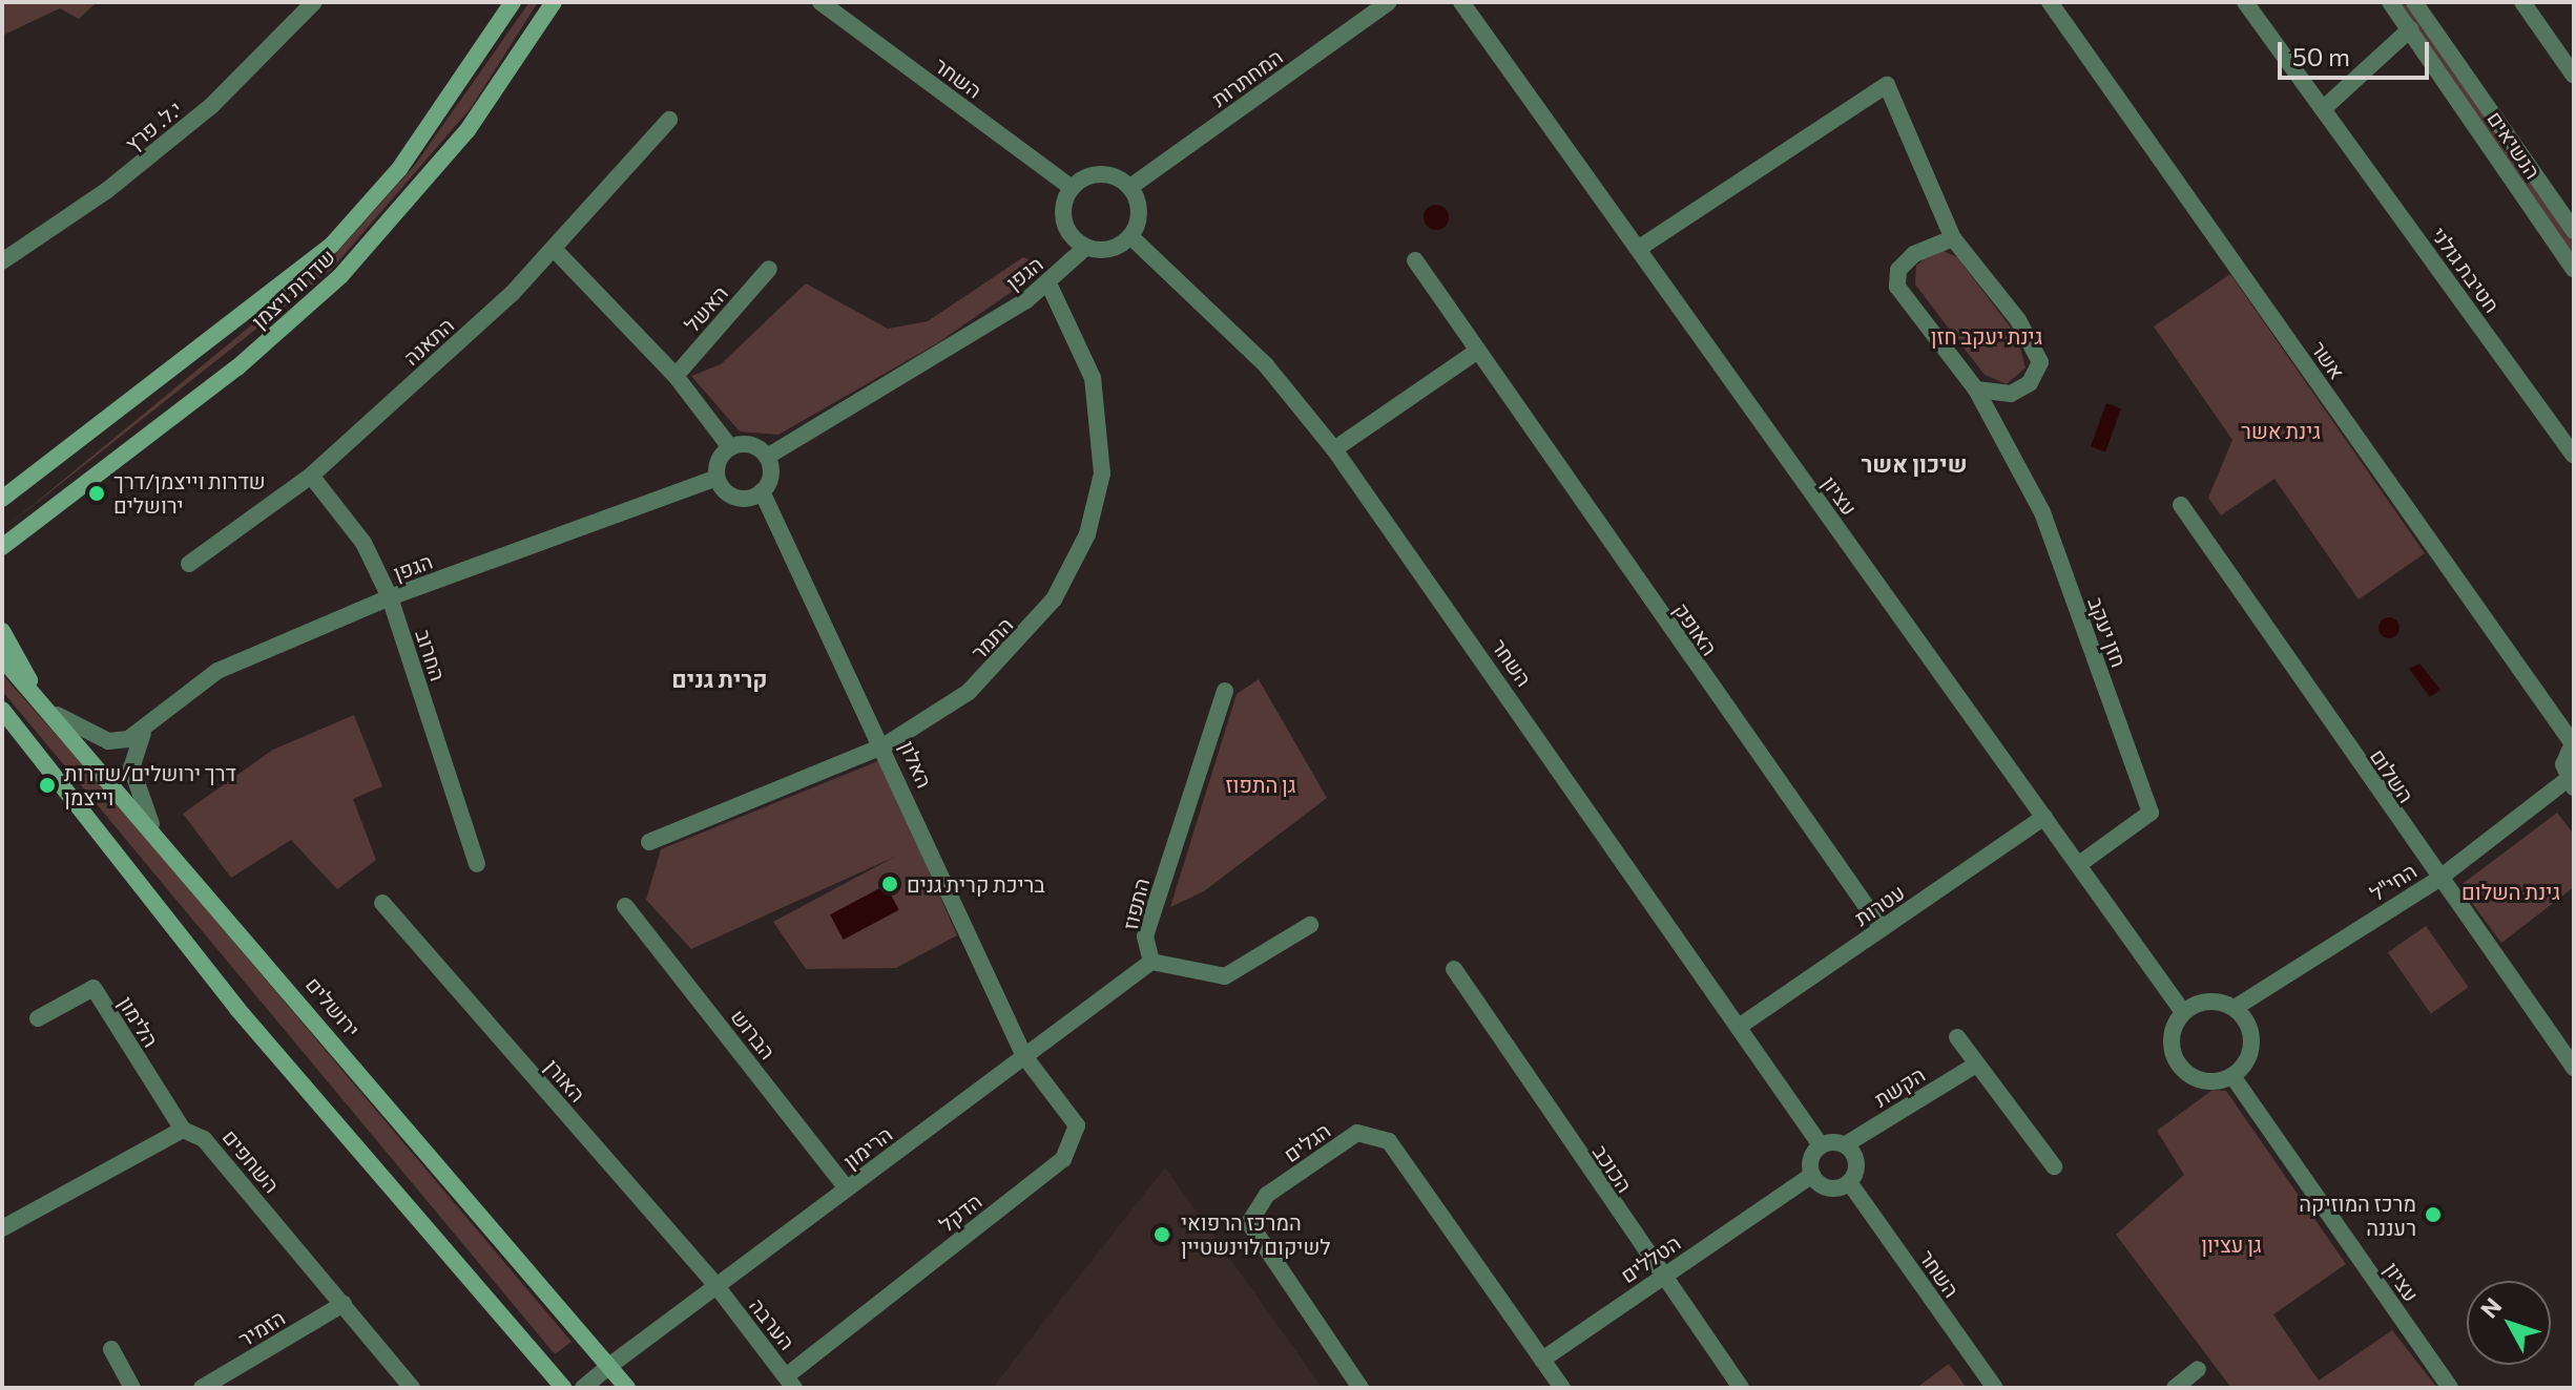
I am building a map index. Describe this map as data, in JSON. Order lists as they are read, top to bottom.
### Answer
{
  "streets": {
    "main road": ["שדרות ויצמן", "ירושלים"],
    "street": [
      "השחר",
      "המחתרות",
      "י.ל. פרץ",
      "הנשיאים",
      "חטיבת גולני",
      "הגפן",
      "האשל",
      "התאנה",
      "אשר",
      "עציון",
      "האופק",
      "חזן יעקב",
      "התמר",
      "החרוב",
      "האלון",
      "השלום",
      "החי\"ל",
      "התפוז",
      "עטרות",
      "הלימון",
      "הברוש",
      "האורן",
      "הקשת",
      "הגלים",
      "הרימון",
      "השחפים",
      "הכוכב",
      "הדקל",
      "הטללים",
      "הערבה",
      "הזמיר"
    ]
  },
  "crossings": [
    ["השחר", "המחתרות"],
    ["השחר", "הגפן"],
    ["השחר", "עטרות"],
    ["השחר", "הקשת"],
    ["השחר", "הטללים"],
    ["המחתרות", "הגפן"],
    ["הגפן", "התמר"],
    ["הגפן", "החרוב"],
    ["הגפן", "האלון"],
    ["התאנה", "החרוב"],
    ["עציון", "חזן יעקב"],
    ["עציון", "החי\"ל"],
    ["עציון", "עטרות"],
    ["האופק", "עטרות"],
    ["התמר", "האלון"],
    ["האלון", "הרימון"],
    ["האלון", "הדקל"],
    ["השלום", "החי\"ל"],
    ["התפוז", "הרימון"],
    ["ירושלים", "הרימון"],
    ["הלימון", "השחפים"],
    ["הברוש", "הרימון"],
    ["האורן", "הרימון"],
    ["האורן", "הערבה"],
    ["הקשת", "הטללים"],
    ["הגלים", "הטללים"],
    ["הרימון", "הדקל"],
    ["הרימון", "הערבה"],
    ["השחפים", "הזמיר"],
    ["הכוכב", "הטללים"],
    ["הדקל", "הערבה"]
  ],
  "districts": ["שיכון אשר", "קרית גנים"],
  "parks": [
    "גינת יעקב חזן",
    "גינת אשר",
    "גן התפוז",
    "גינת השלום",
    "גן עציון"
  ],
  "places": [
    "שדרות וייצמן/דרך ירושלים",
    "דרך ירושלים/שדרות וייצמן",
    "בריכת קרית גנים",
    "מרכז המוזיקה רעננה",
    "המרכז הרפואי לשיקום לוינשטיין"
  ],
  "scale_bar": "50 m",
  "north": "top left"
}
